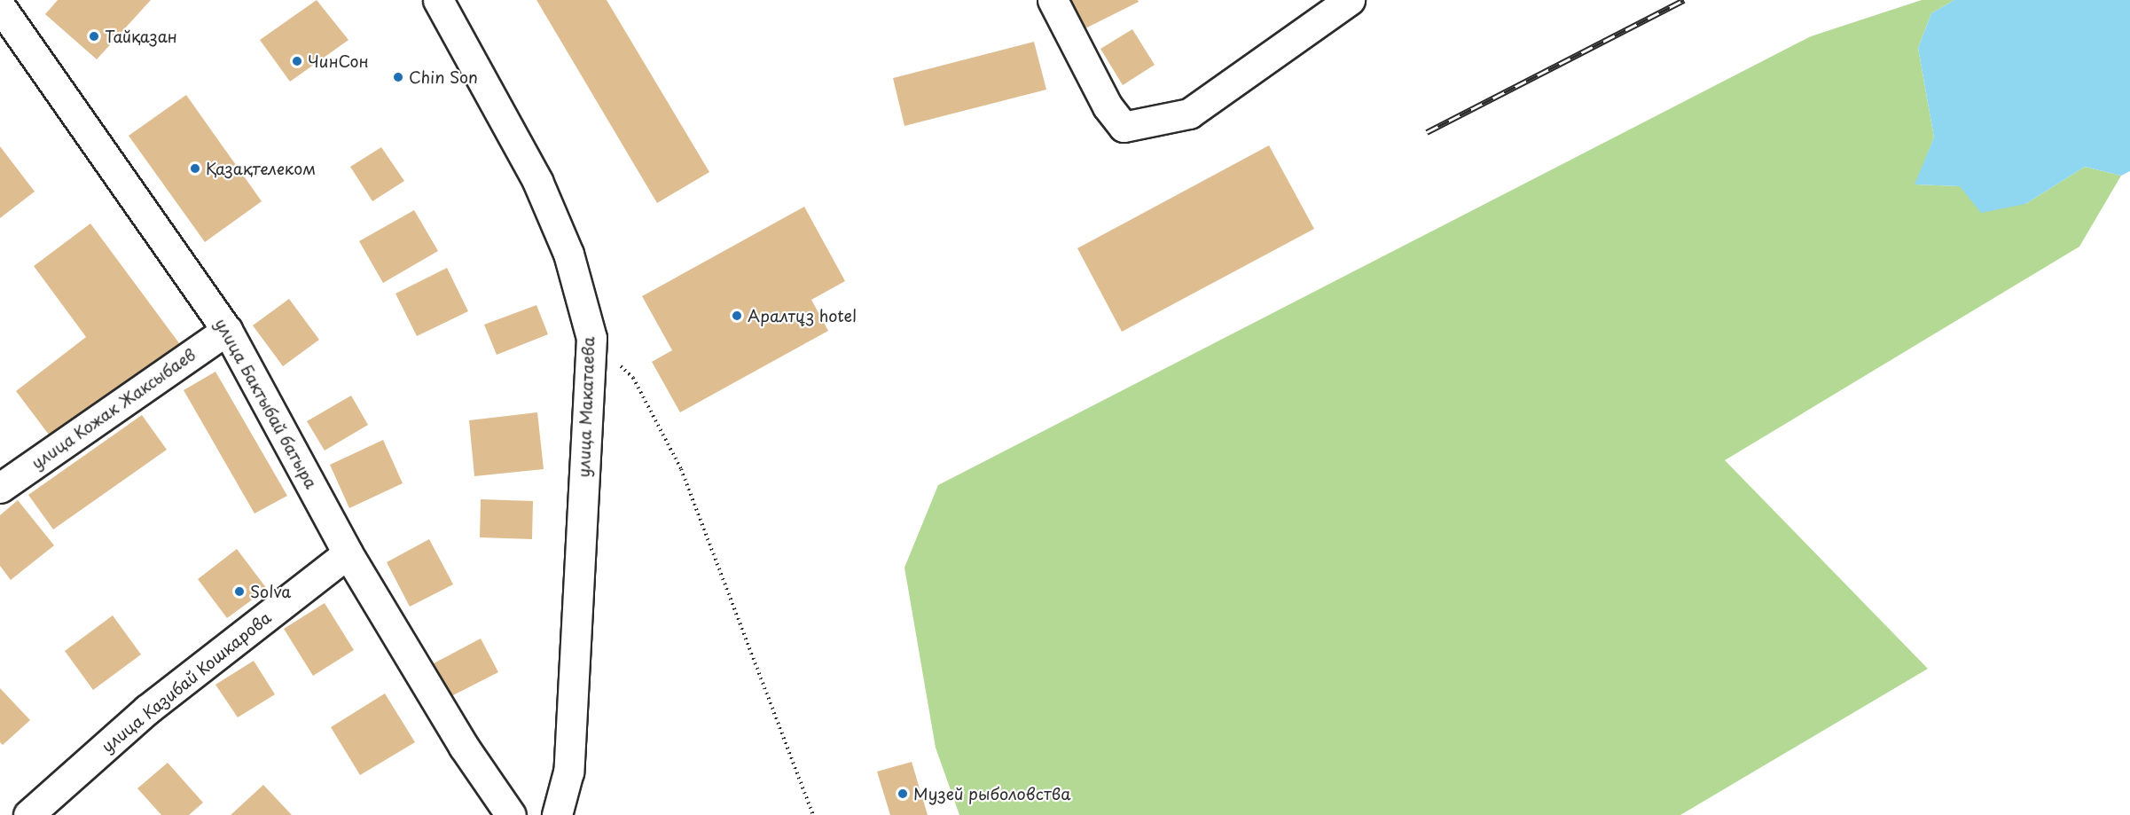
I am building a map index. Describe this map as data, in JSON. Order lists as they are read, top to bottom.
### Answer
{
  "streets": {
    "street": [
      "улица Бактыбай батыра",
      "улица Макатаева",
      "улица Кожак Жаксыбаев",
      "улица Казибай Кошкарова"
    ]
  },
  "crossings": [
    ["улица Бактыбай батыра", "улица Кожак Жаксыбаев"],
    ["улица Бактыбай батыра", "улица Казибай Кошкарова"]
  ],
  "places": [
    "Тайқазан",
    "ЧинСон",
    "Chin Son",
    "Қазақтелеком",
    "Аралтұз hotel",
    "Solva",
    "Музей рыболовства"
  ]
}
